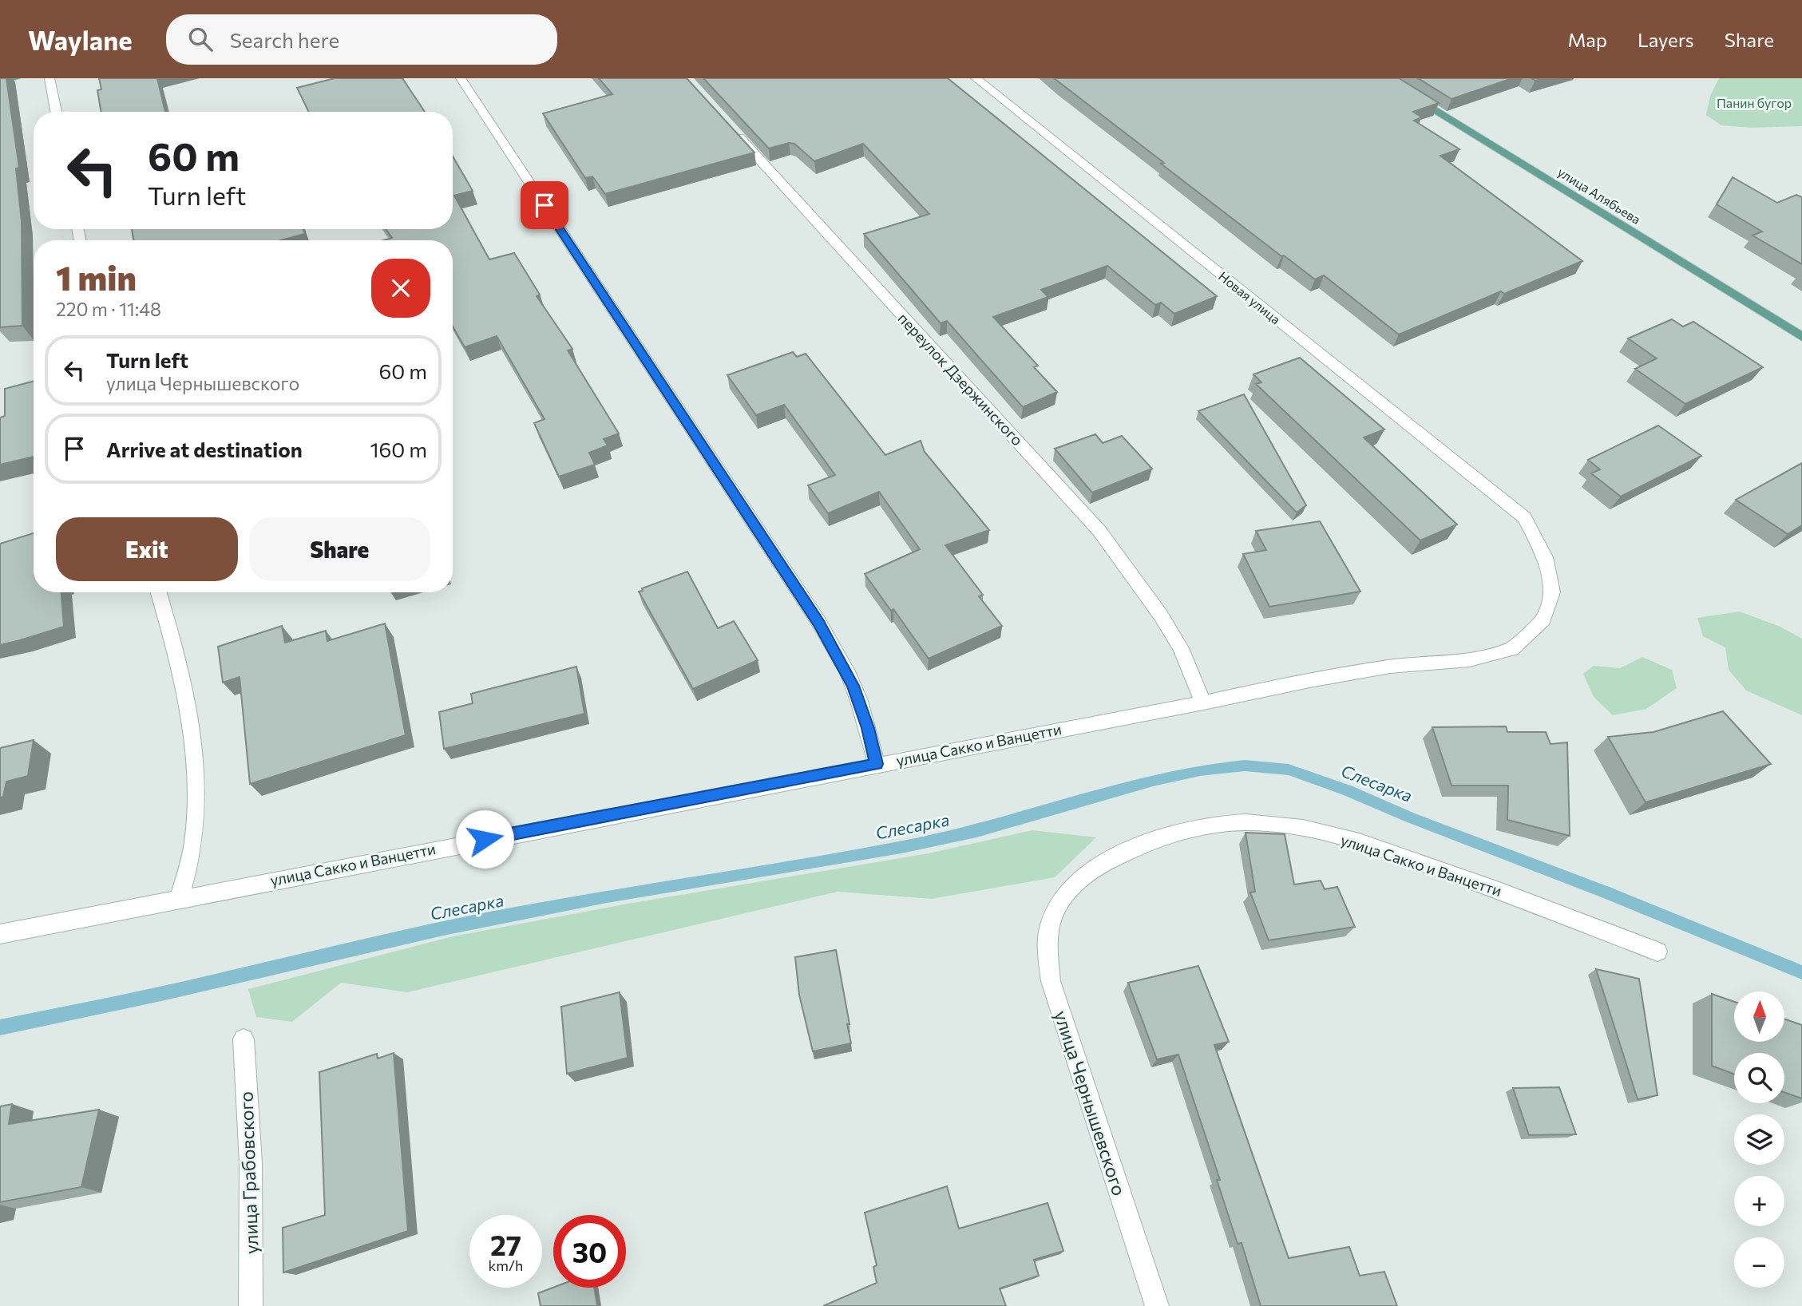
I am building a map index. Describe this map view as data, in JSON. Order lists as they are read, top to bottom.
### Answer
{
  "streets": {
    "main road": ["улица Алябьева"],
    "street": [
      "Новая улица",
      "переулок Дзержинского",
      "улица Сакко и Ванцетти",
      "улица Чернышевского",
      "улица Грабовского"
    ]
  },
  "crossings": [
    ["Новая улица", "улица Сакко и Ванцетти"],
    ["переулок Дзержинского", "улица Сакко и Ванцетти"],
    ["улица Сакко и Ванцетти", "улица Чернышевского"]
  ],
  "water": ["Слесарка"],
  "parks": ["Панин бугор"],
  "north": "top",
  "page": {
    "header": "Waylane",
    "search": "Search here",
    "nav": ["Map", "Layers", "Share"],
    "turn": ["60 m", "Turn left"],
    "heading": ["1 min", "220 m · 11:48"],
    "list": [
      {
        "name": "Turn left",
        "note": "улица Чернышевского",
        "value": "60 m"
      },
      {
        "name": "Arrive at destination",
        "value": "160 m"
      }
    ],
    "buttons": ["Exit", "Share"],
    "map_buttons": ["+", "−"],
    "speed": "27 km/h",
    "limit": "30"
  }
}
